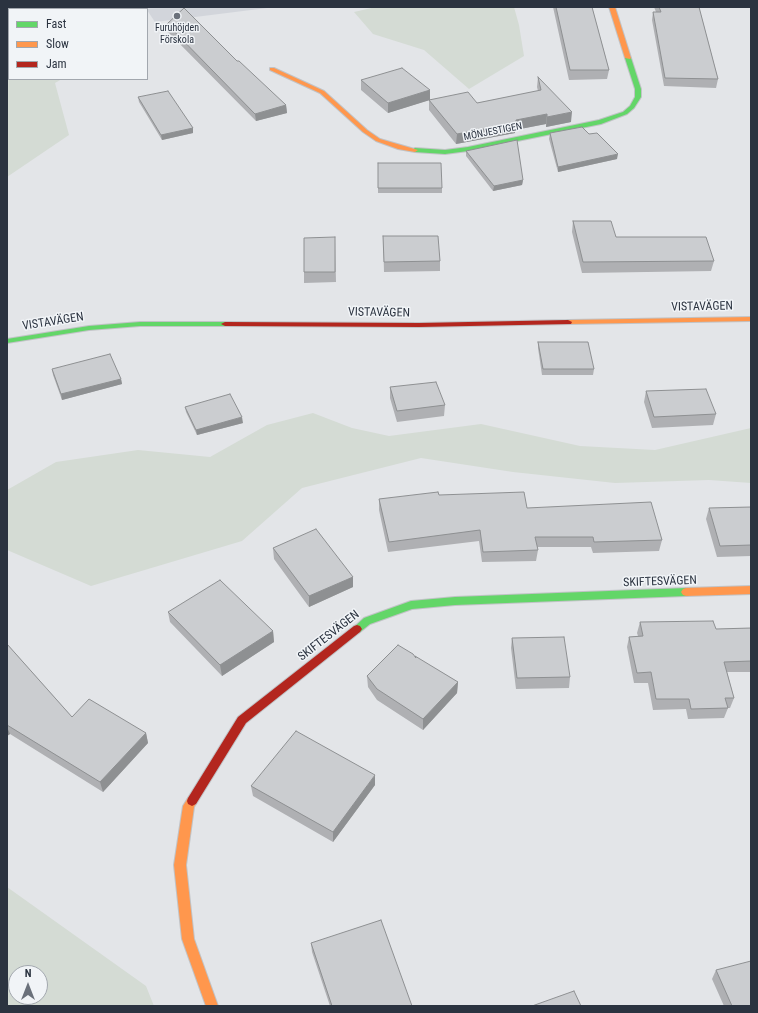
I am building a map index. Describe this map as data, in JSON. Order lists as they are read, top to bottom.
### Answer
{
  "streets": {
    "street": ["MÖNJESTIGEN", "VISTAVÄGEN", "SKIFTESVÄGEN"]
  },
  "places": ["Furuhöjden Förskola"],
  "legend": ["Fast", "Slow", "Jam"],
  "north": "top"
}
